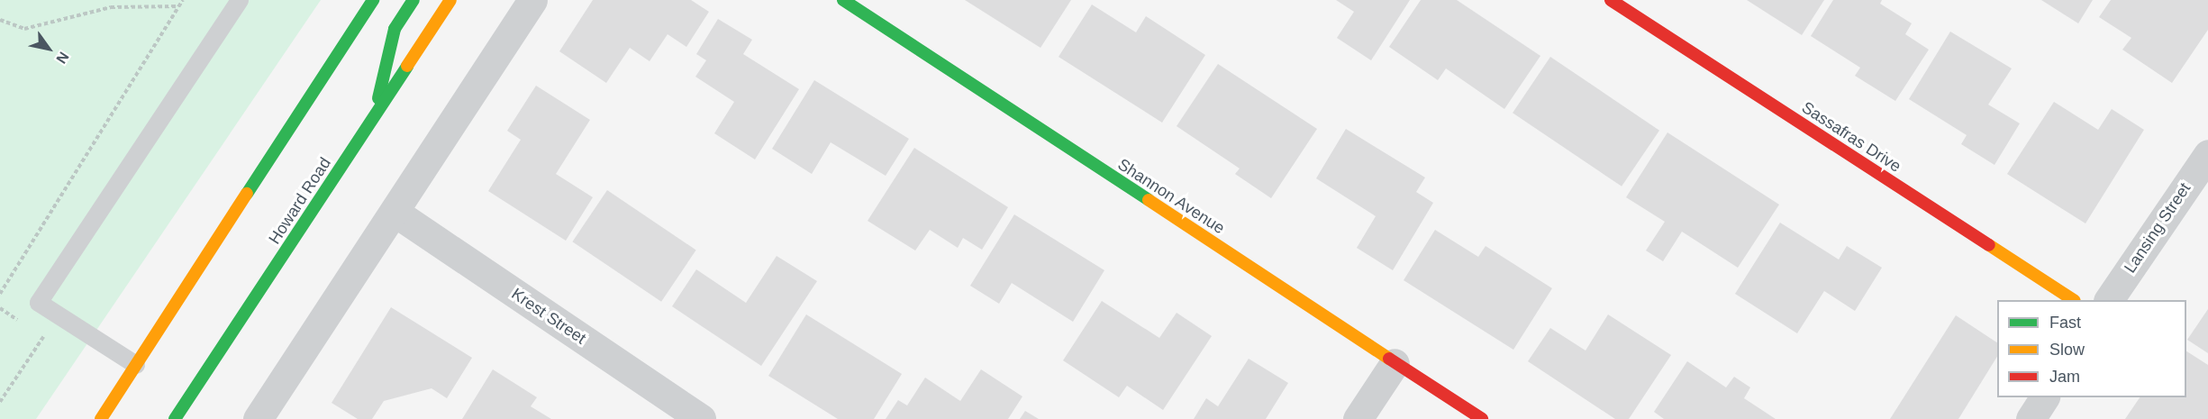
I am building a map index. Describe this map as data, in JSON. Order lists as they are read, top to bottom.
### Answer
{
  "streets": {
    "street": [
      "Sassafras Drive",
      "Shannon Avenue",
      "Howard Road",
      "Lansing Street",
      "Krest Street"
    ]
  },
  "legend": ["Fast", "Slow", "Jam"],
  "north": "bottom right"
}
